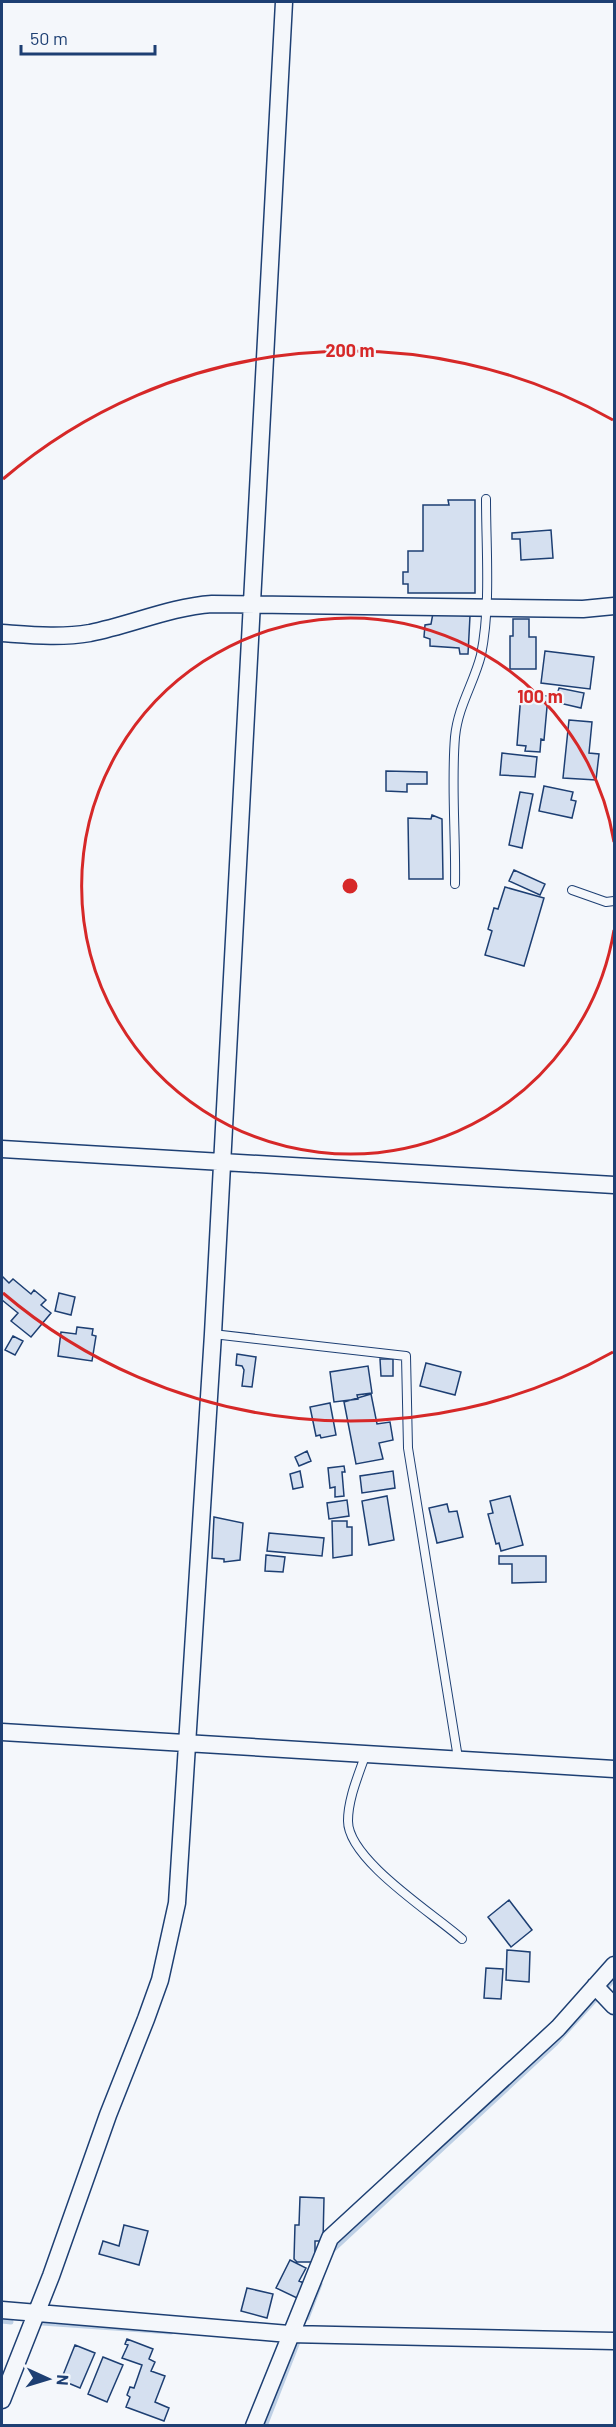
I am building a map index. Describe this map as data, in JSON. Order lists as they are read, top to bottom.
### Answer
{
  "scale_bar": "50 m",
  "north": "right",
  "rings": ["200 m", "100 m"]
}
